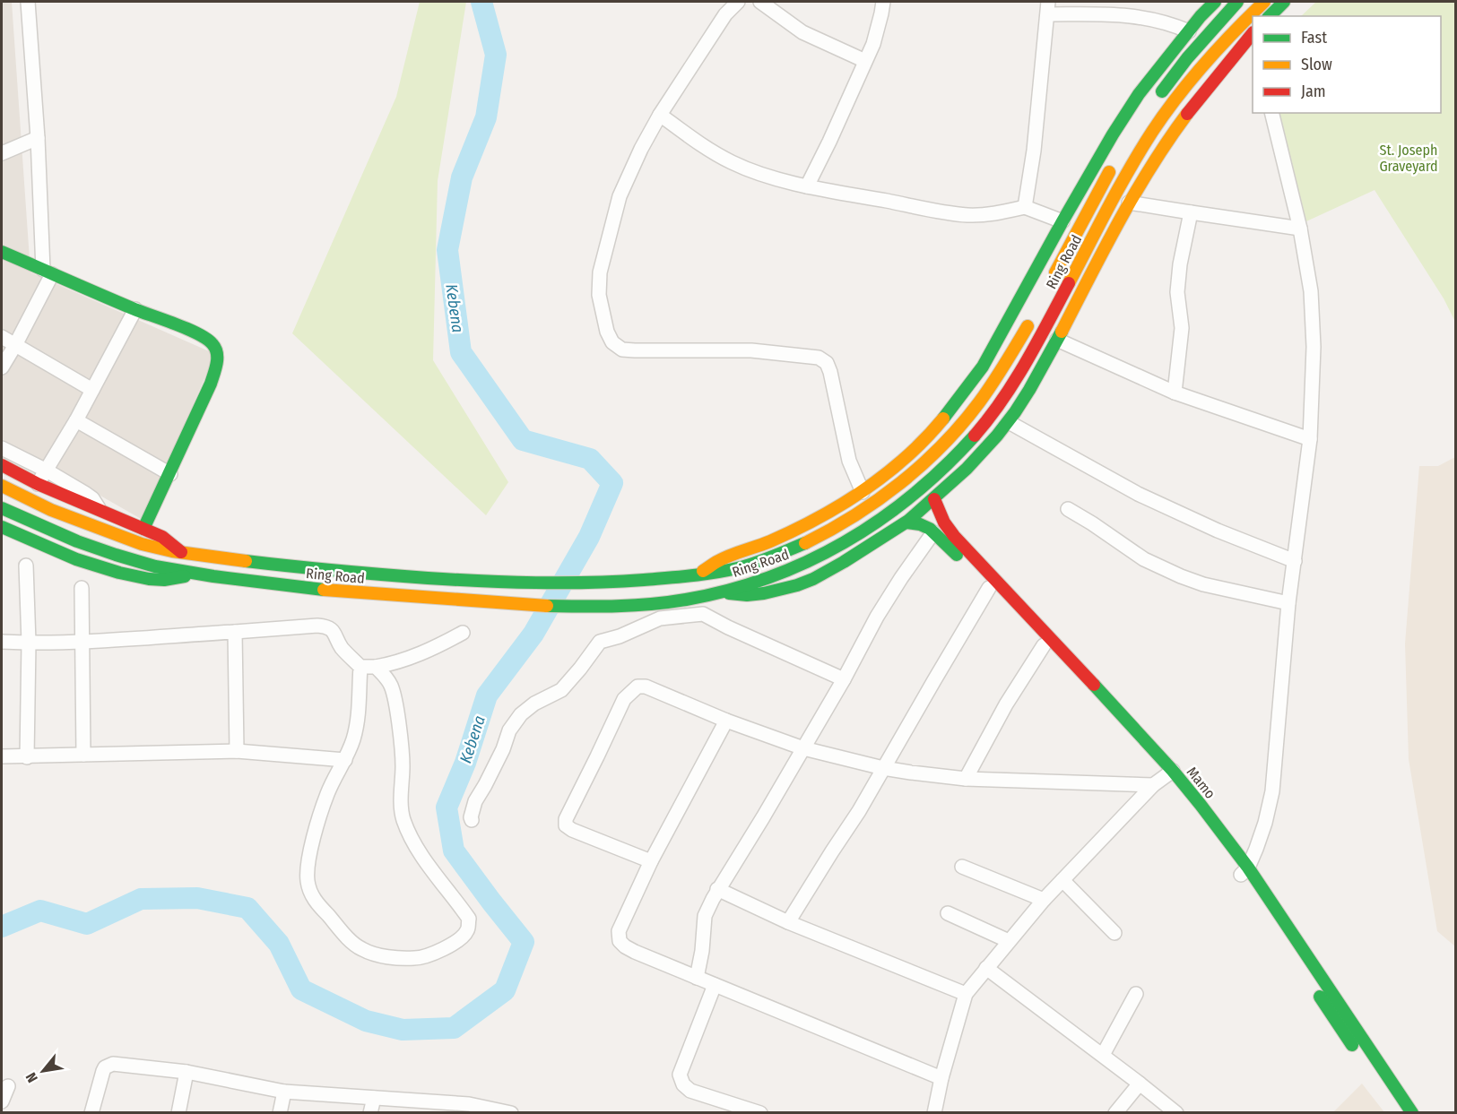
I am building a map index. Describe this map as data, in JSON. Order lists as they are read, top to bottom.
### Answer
{
  "streets": {
    "main road": ["Ring Road", "Mamo"]
  },
  "water": ["Kebena"],
  "parks": ["St. Joseph Graveyard"],
  "legend": ["Fast", "Slow", "Jam"],
  "north": "bottom left"
}
